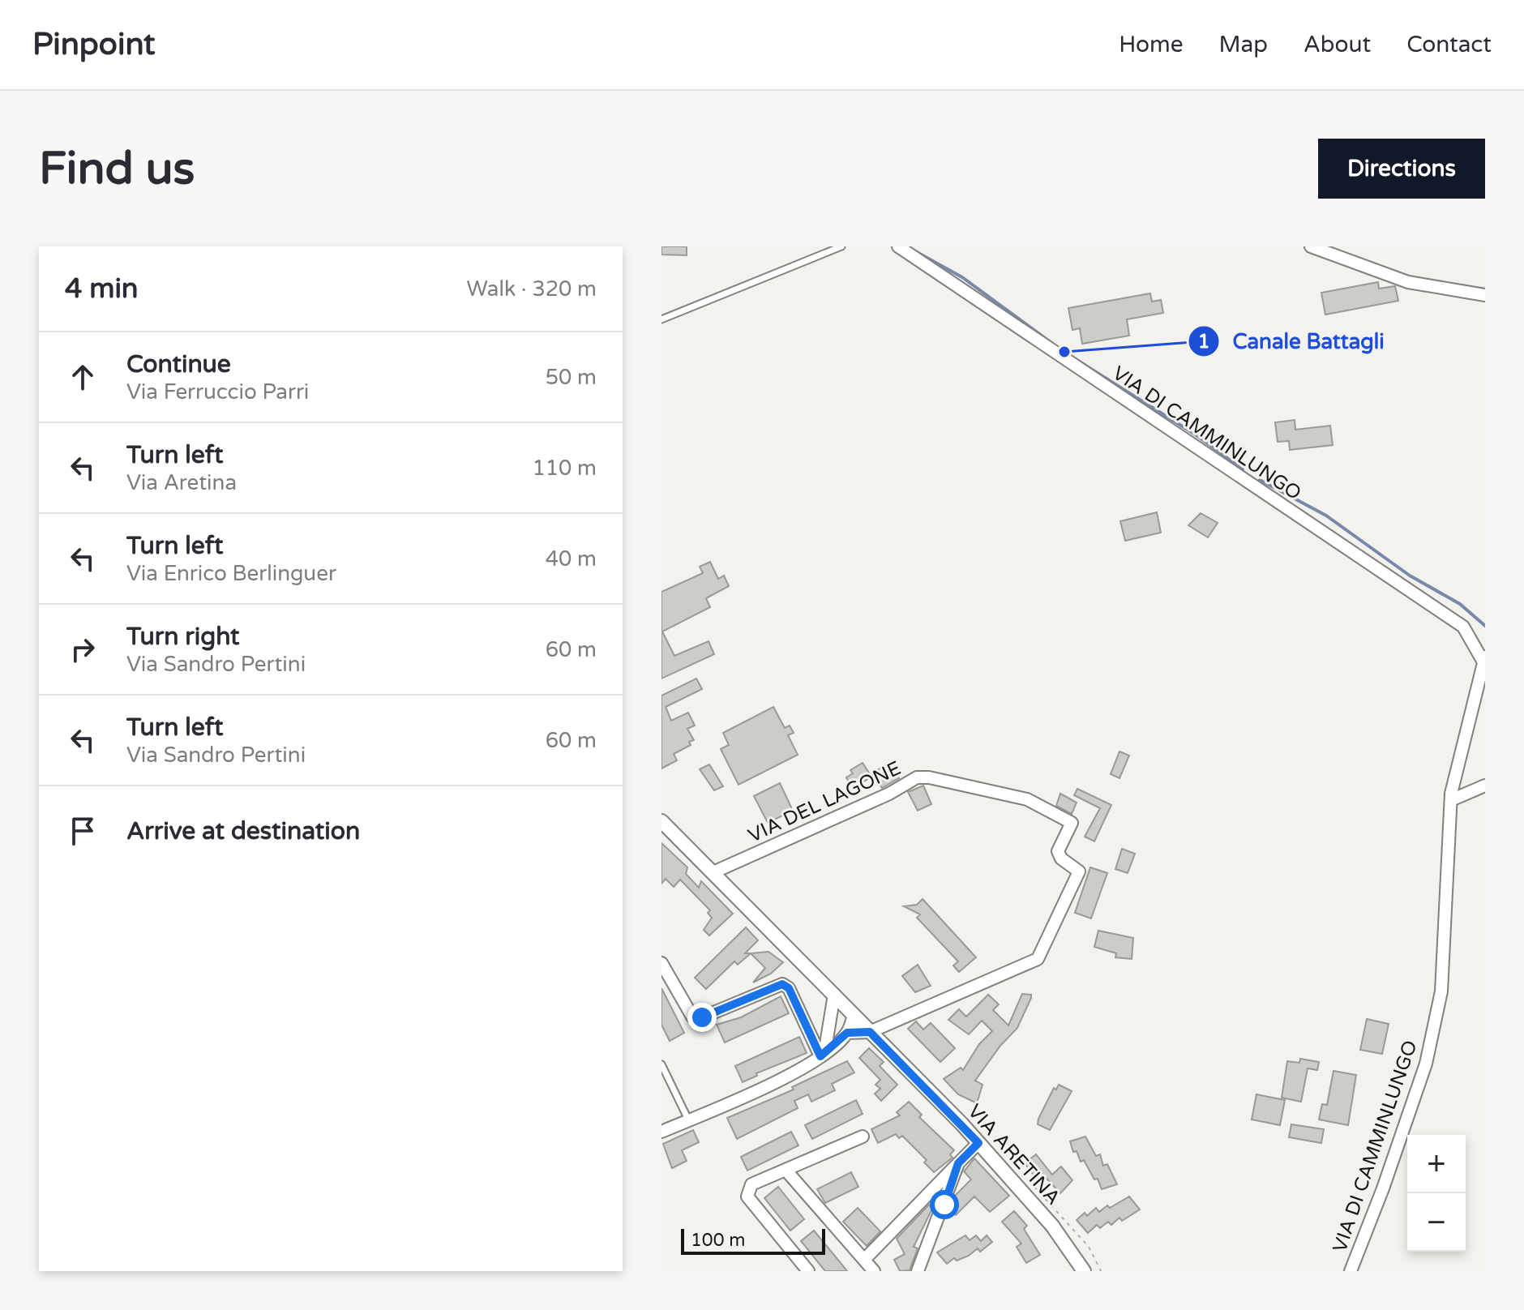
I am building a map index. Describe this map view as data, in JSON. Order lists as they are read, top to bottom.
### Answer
{
  "streets": {
    "street": ["VIA DI CAMMINLUNGO", "VIA DEL LAGONE", "VIA ARETINA"]
  },
  "crossings": [
    ["VIA DEL LAGONE", "VIA ARETINA"]
  ],
  "places": ["Canale Battagli"],
  "scale_bar": "100 m",
  "page": {
    "header": "Pinpoint",
    "nav": [
      "Home",
      "Map",
      "About",
      "Contact"
    ],
    "buttons": "Directions",
    "title": "Find us",
    "heading": ["4 min", "Walk · 320 m"],
    "list": [
      ["Continue", "Via Ferruccio Parri", "50 m"],
      ["Turn left", "Via Aretina", "110 m"],
      ["Turn left", "Via Enrico Berlinguer", "40 m"],
      ["Turn right", "Via Sandro Pertini", "60 m"],
      ["Turn left", "Via Sandro Pertini", "60 m"],
      "Arrive at destination"
    ],
    "map_buttons": ["+", "−"],
    "scale": "100 m"
  }
}
